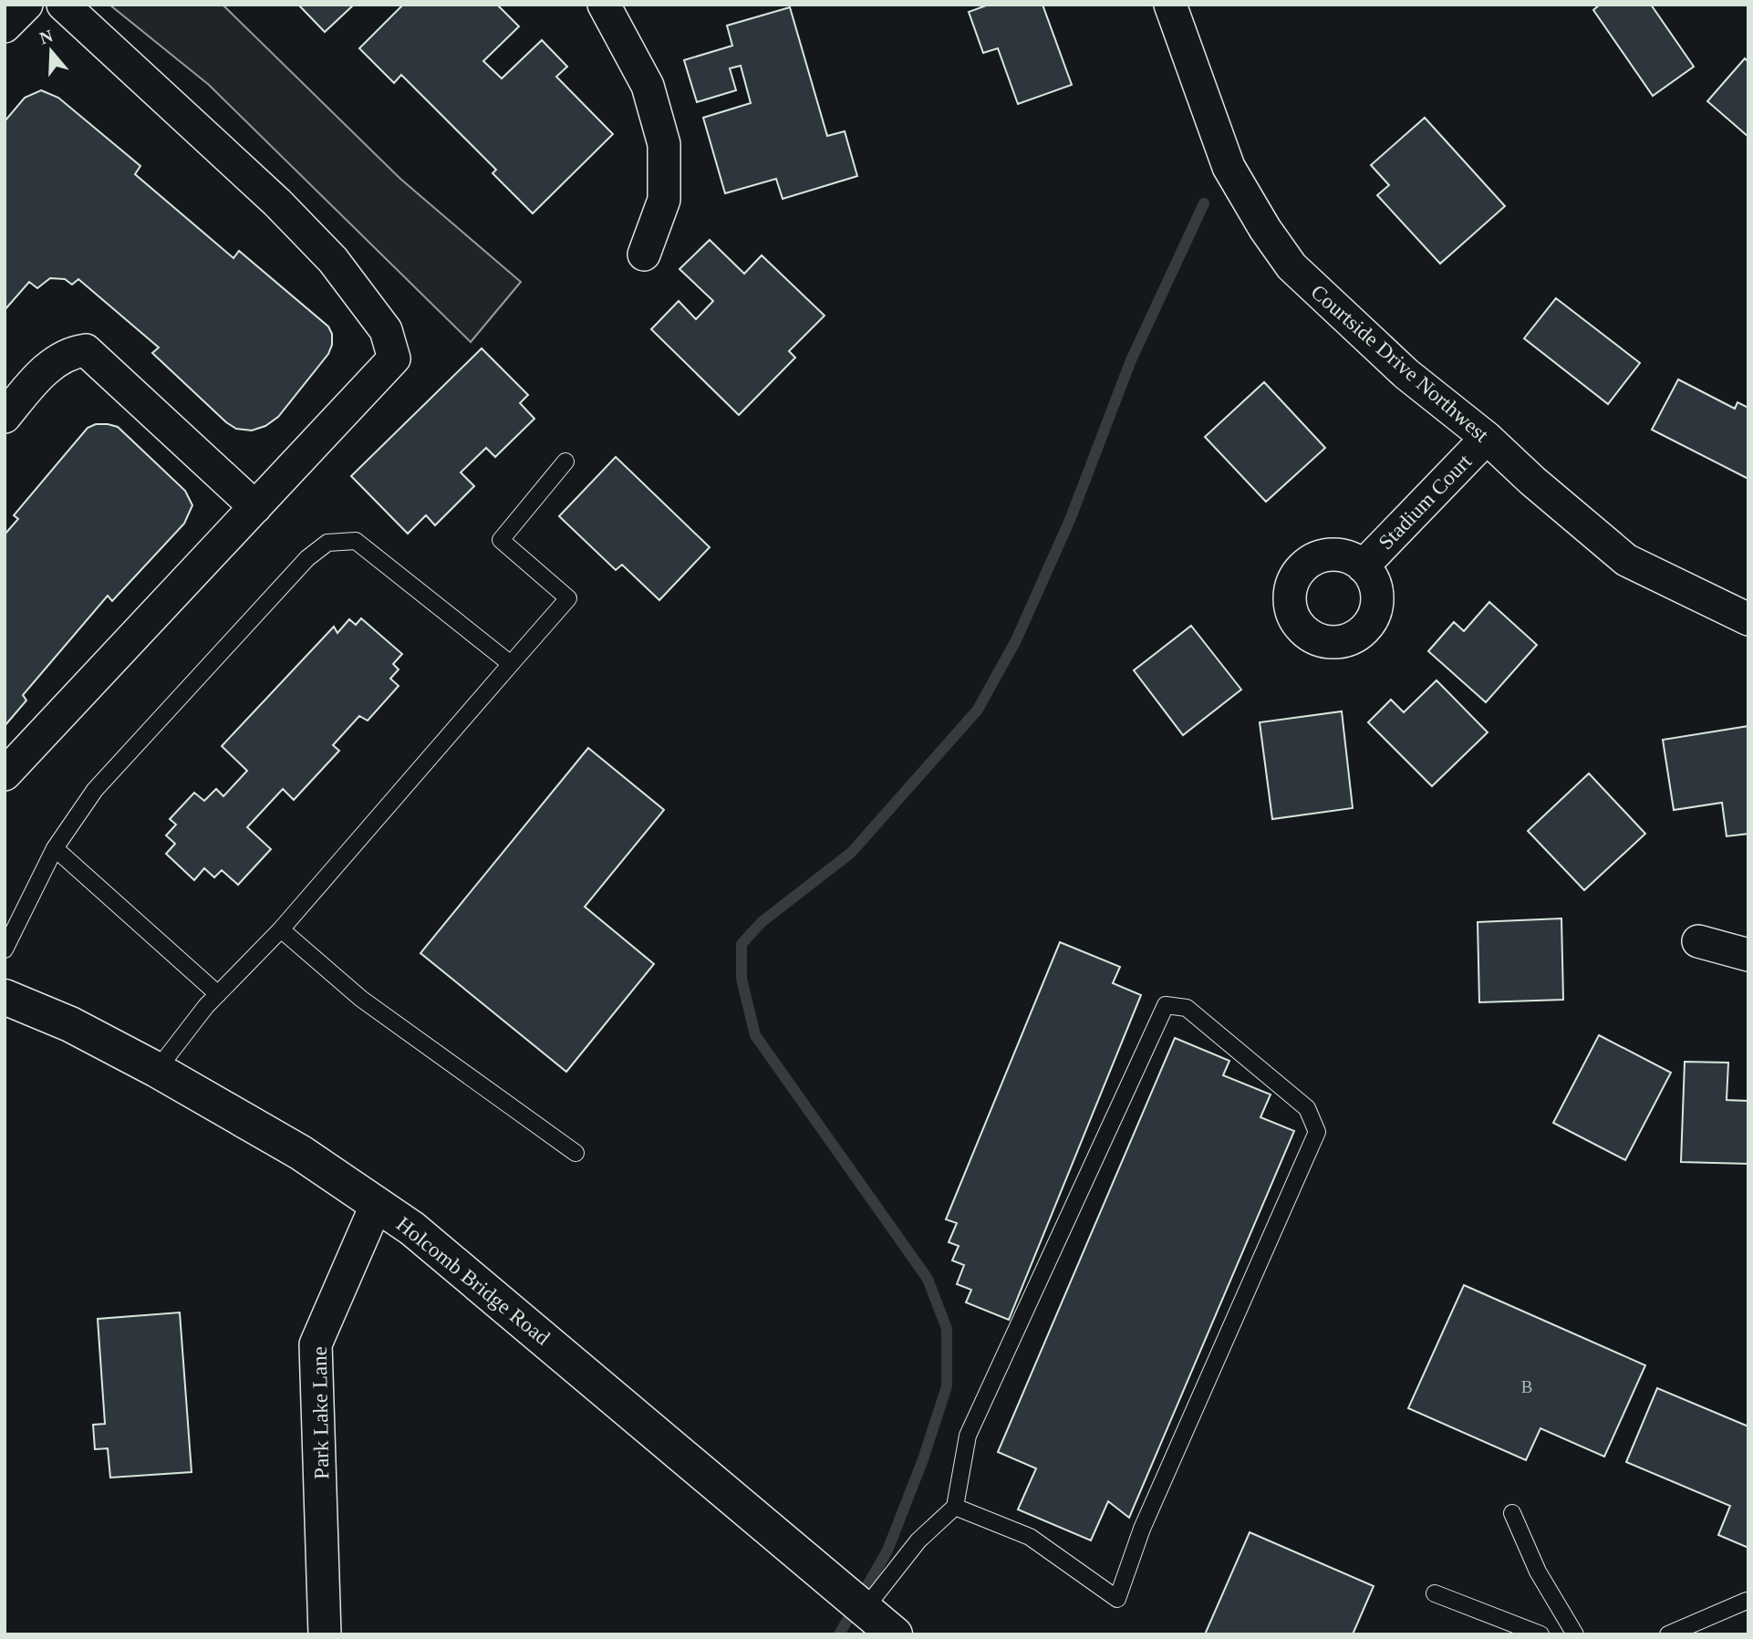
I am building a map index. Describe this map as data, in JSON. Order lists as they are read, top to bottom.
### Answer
{
  "streets": {
    "main road": ["Holcomb Bridge Road"],
    "street": ["Courtside Drive Northwest", "Stadium Court", "Park Lake Lane"]
  },
  "crossings": [
    ["Courtside Drive Northwest", "Stadium Court"],
    ["Holcomb Bridge Road", "Park Lake Lane"]
  ],
  "house_numbers": ["B"],
  "north": "top"
}
